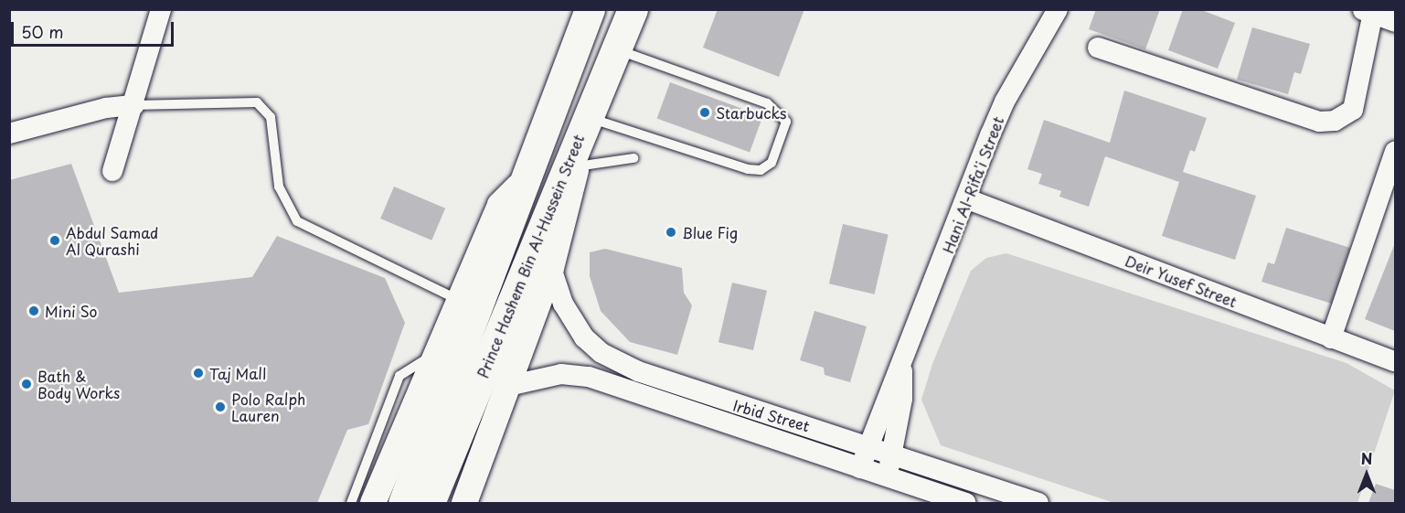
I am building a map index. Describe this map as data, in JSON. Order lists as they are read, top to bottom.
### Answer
{
  "streets": {
    "highway": ["Prince Hashem Bin Al-Hussein Street"],
    "street": ["Hani Al-Rifa'i Street", "Deir Yusef Street", "Irbid Street"]
  },
  "crossings": [
    ["Hani Al-Rifa'i Street", "Deir Yusef Street"],
    ["Hani Al-Rifa'i Street", "Irbid Street"]
  ],
  "places": [
    "Starbucks",
    "Blue Fig",
    "Abdul Samad Al Qurashi",
    "Mini So",
    "Taj Mall",
    "Bath & Body Works",
    "Polo Ralph Lauren"
  ],
  "scale_bar": "50 m",
  "north": "top"
}
